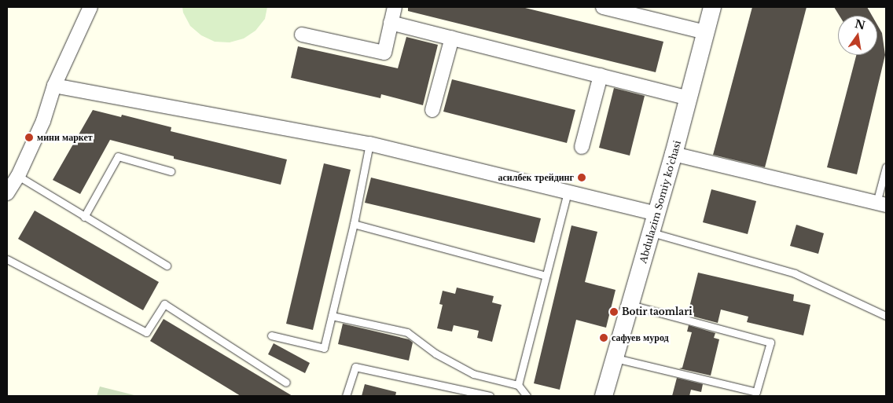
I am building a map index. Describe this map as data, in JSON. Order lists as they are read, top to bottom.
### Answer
{
  "streets": {
    "street": ["Abdulazim Somiy ko'chasi"]
  },
  "places": [
    "мини маркет",
    "асилбек трейдинг",
    "Botir taomlari",
    "сафуев мурод"
  ],
  "north": "top"
}
